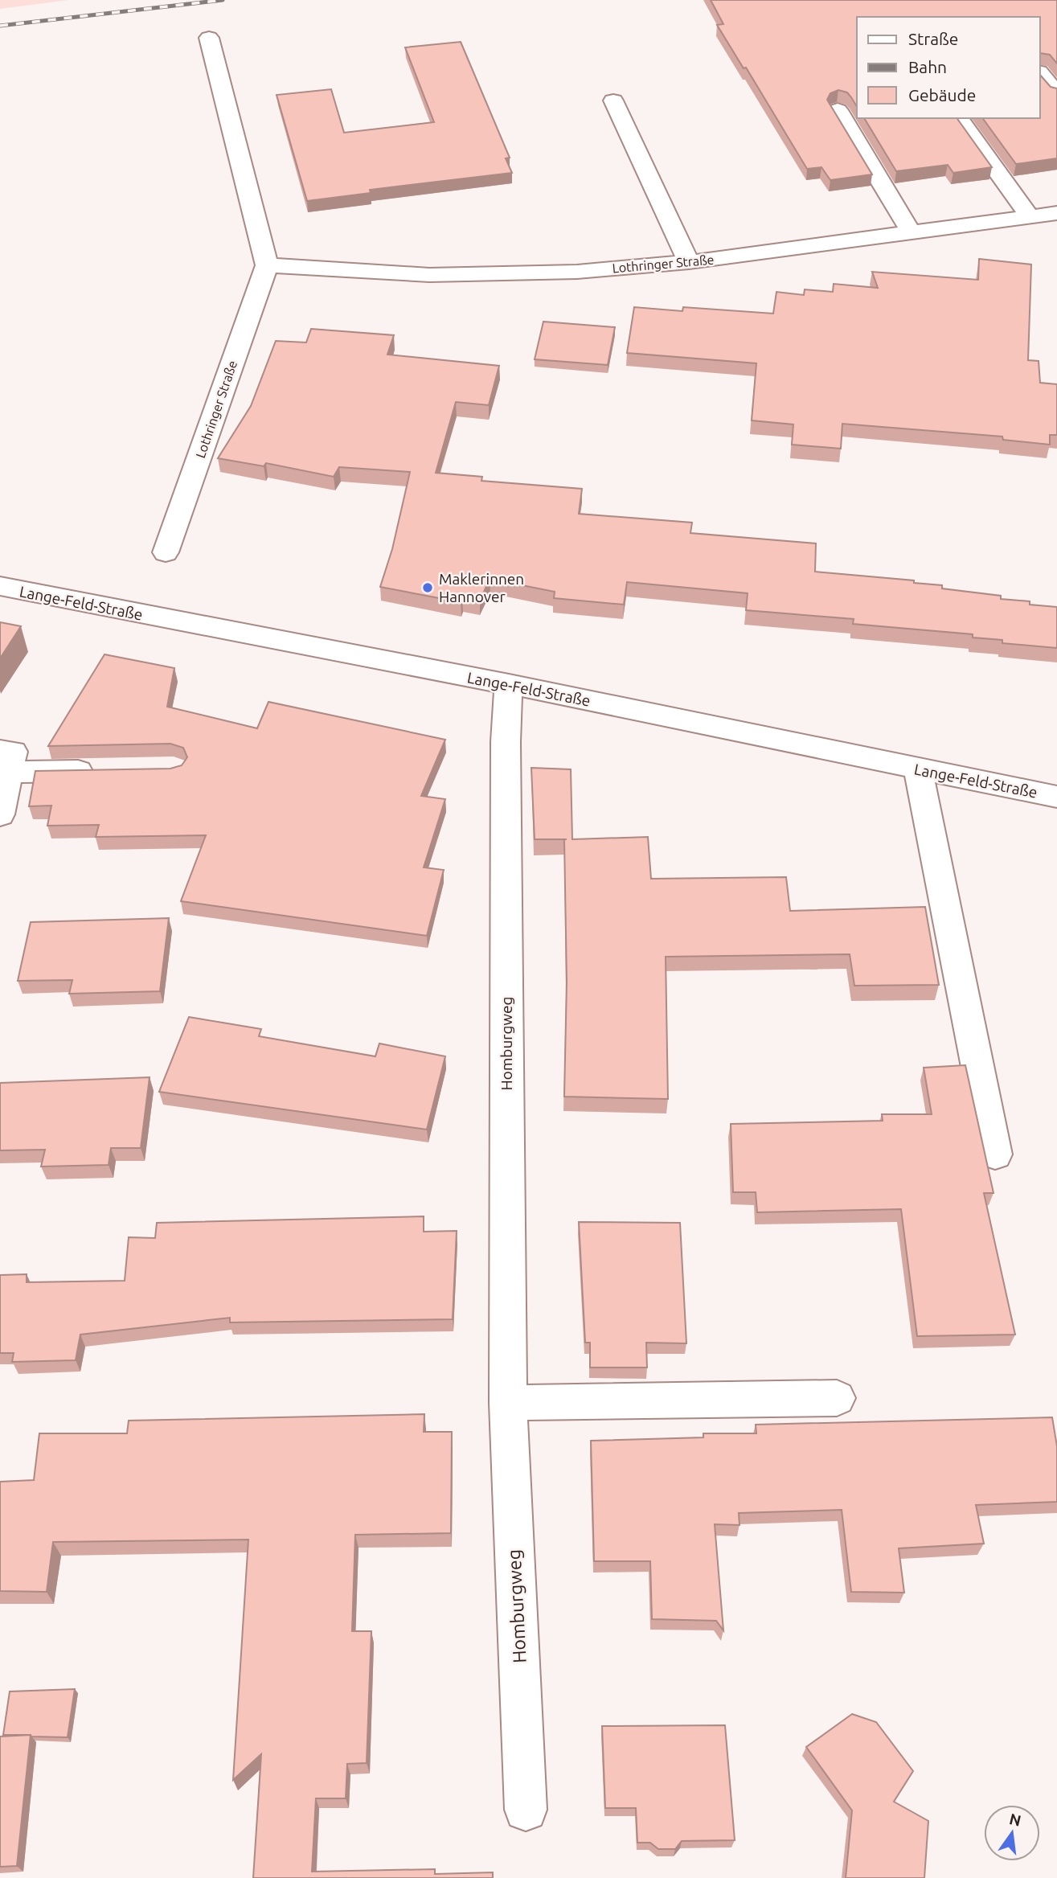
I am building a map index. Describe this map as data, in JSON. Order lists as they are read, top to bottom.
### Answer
{
  "streets": {
    "street": ["Lothringer Straße", "Lange-Feld-Straße", "Homburgweg"]
  },
  "crossings": [
    ["Lange-Feld-Straße", "Homburgweg"]
  ],
  "places": ["Maklerinnen Hannover"],
  "legend": ["Straße", "Bahn", "Gebäude"],
  "north": "top"
}
